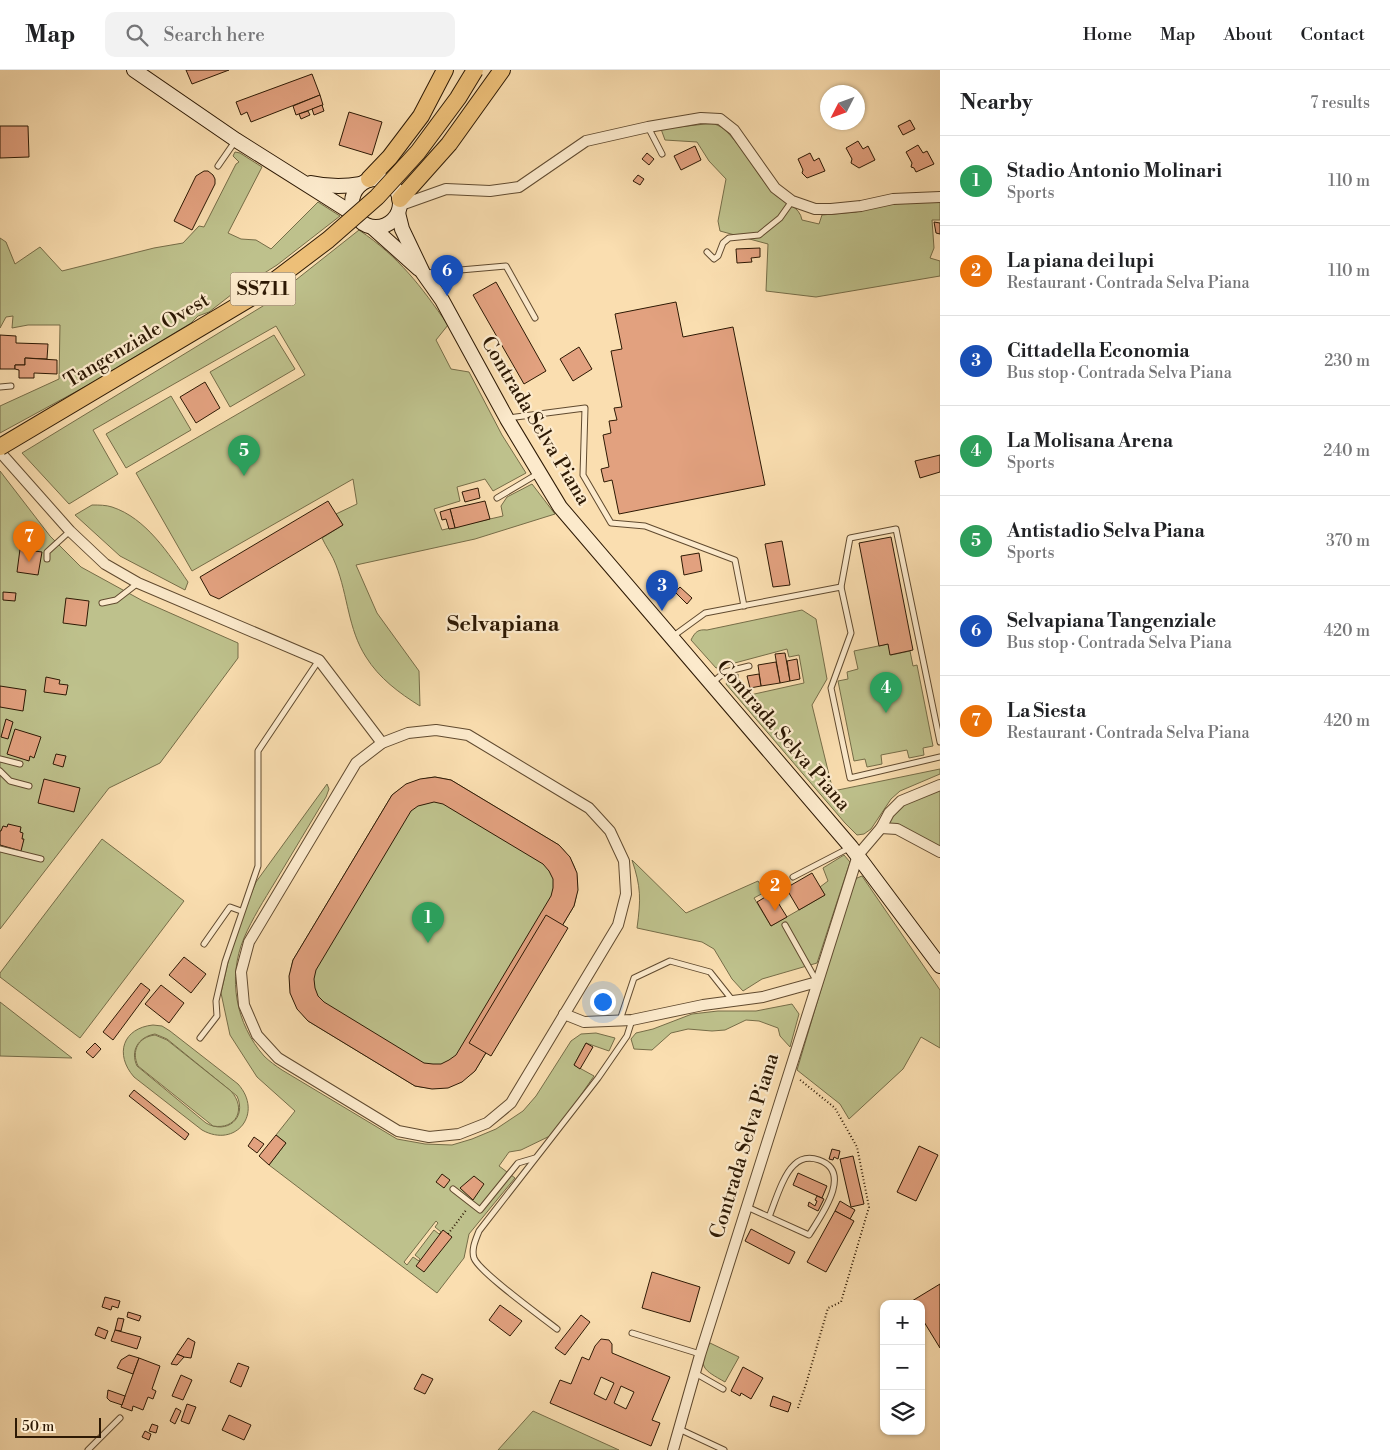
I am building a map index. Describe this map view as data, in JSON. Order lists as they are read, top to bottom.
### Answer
{
  "streets": {
    "main road": ["SS711", "Tangenziale Ovest"],
    "street": ["Contrada Selva Piana"]
  },
  "districts": ["Selvapiana"],
  "scale_bar": "50 m",
  "north": "bottom left",
  "page": {
    "header": "Map",
    "search": "Search here",
    "nav": [
      "Home",
      "Map",
      "About",
      "Contact"
    ],
    "heading": ["Nearby", "7 results"],
    "list": [
      {
        "mark": "1",
        "name": "Stadio Antonio Molinari",
        "note": "Sports",
        "value": "110 m"
      },
      {
        "mark": "2",
        "name": "La piana dei lupi",
        "note": "Restaurant · Contrada Selva Piana",
        "value": "110 m"
      },
      {
        "mark": "3",
        "name": "Cittadella Economia",
        "note": "Bus stop · Contrada Selva Piana",
        "value": "230 m"
      },
      {
        "mark": "4",
        "name": "La Molisana Arena",
        "note": "Sports",
        "value": "240 m"
      },
      {
        "mark": "5",
        "name": "Antistadio Selva Piana",
        "note": "Sports",
        "value": "370 m"
      },
      {
        "mark": "6",
        "name": "Selvapiana Tangenziale",
        "note": "Bus stop · Contrada Selva Piana",
        "value": "420 m"
      },
      {
        "mark": "7",
        "name": "La Siesta",
        "note": "Restaurant · Contrada Selva Piana",
        "value": "420 m"
      }
    ],
    "pins": [
      "6",
      "5",
      "7",
      "3",
      "4",
      "2",
      "1"
    ],
    "map_buttons": ["+", "−"],
    "scale": "50 m"
  }
}
